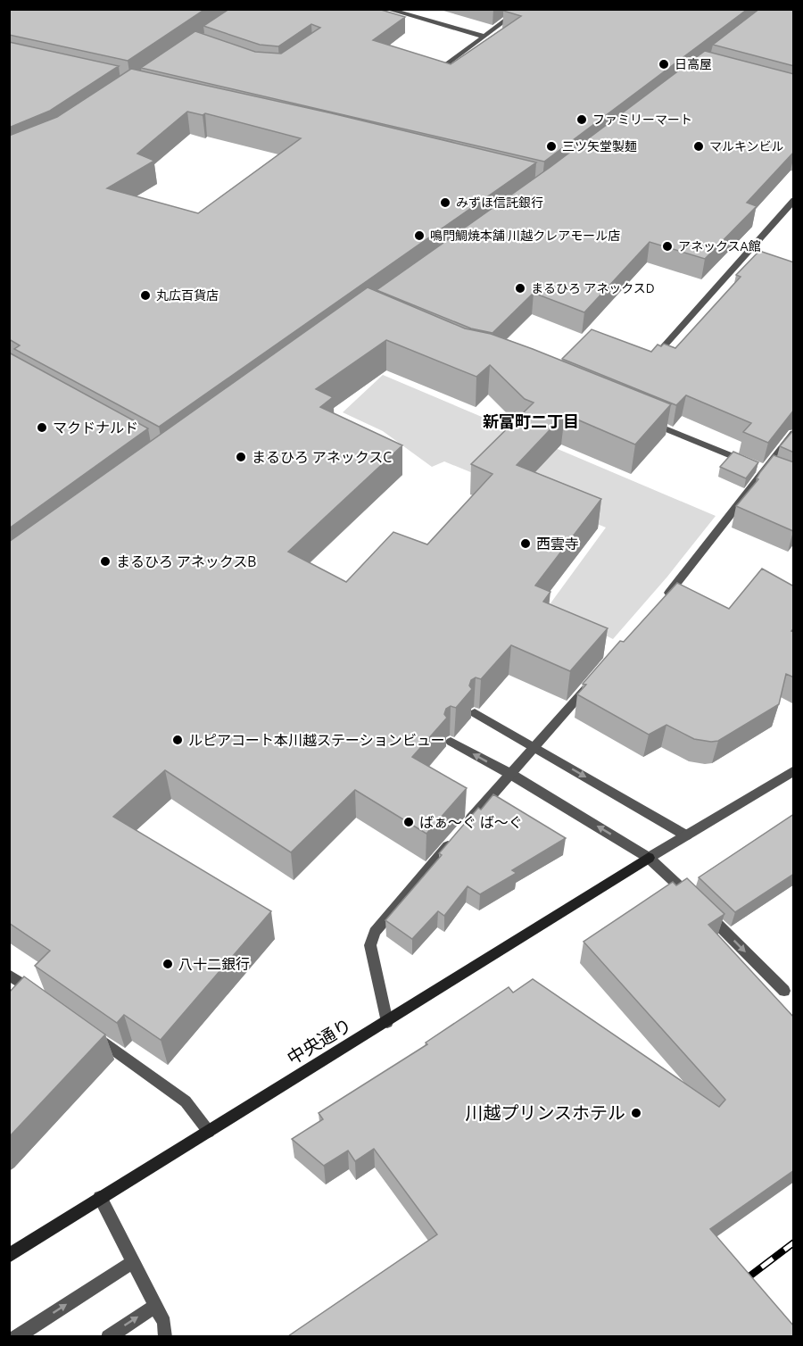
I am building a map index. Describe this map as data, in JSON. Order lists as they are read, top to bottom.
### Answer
{
  "streets": {
    "main road": ["中央通り"]
  },
  "districts": ["新富町二丁目"],
  "places": [
    "日高屋",
    "ファミリーマート",
    "三ツ矢堂製麺",
    "マルキンビル",
    "みずほ信託銀行",
    "鳴門鯛焼本舗 川越クレアモール店",
    "アネックスA館",
    "まるひろ アネックスD",
    "丸広百貨店",
    "マクドナルド",
    "まるひろ アネックスC",
    "西雲寺",
    "まるひろ アネックスB",
    "ルピアコート本川越ステーションビュー",
    "ばぁ〜ぐ ば〜ぐ",
    "八十二銀行",
    "川越プリンスホテル"
  ]
}
